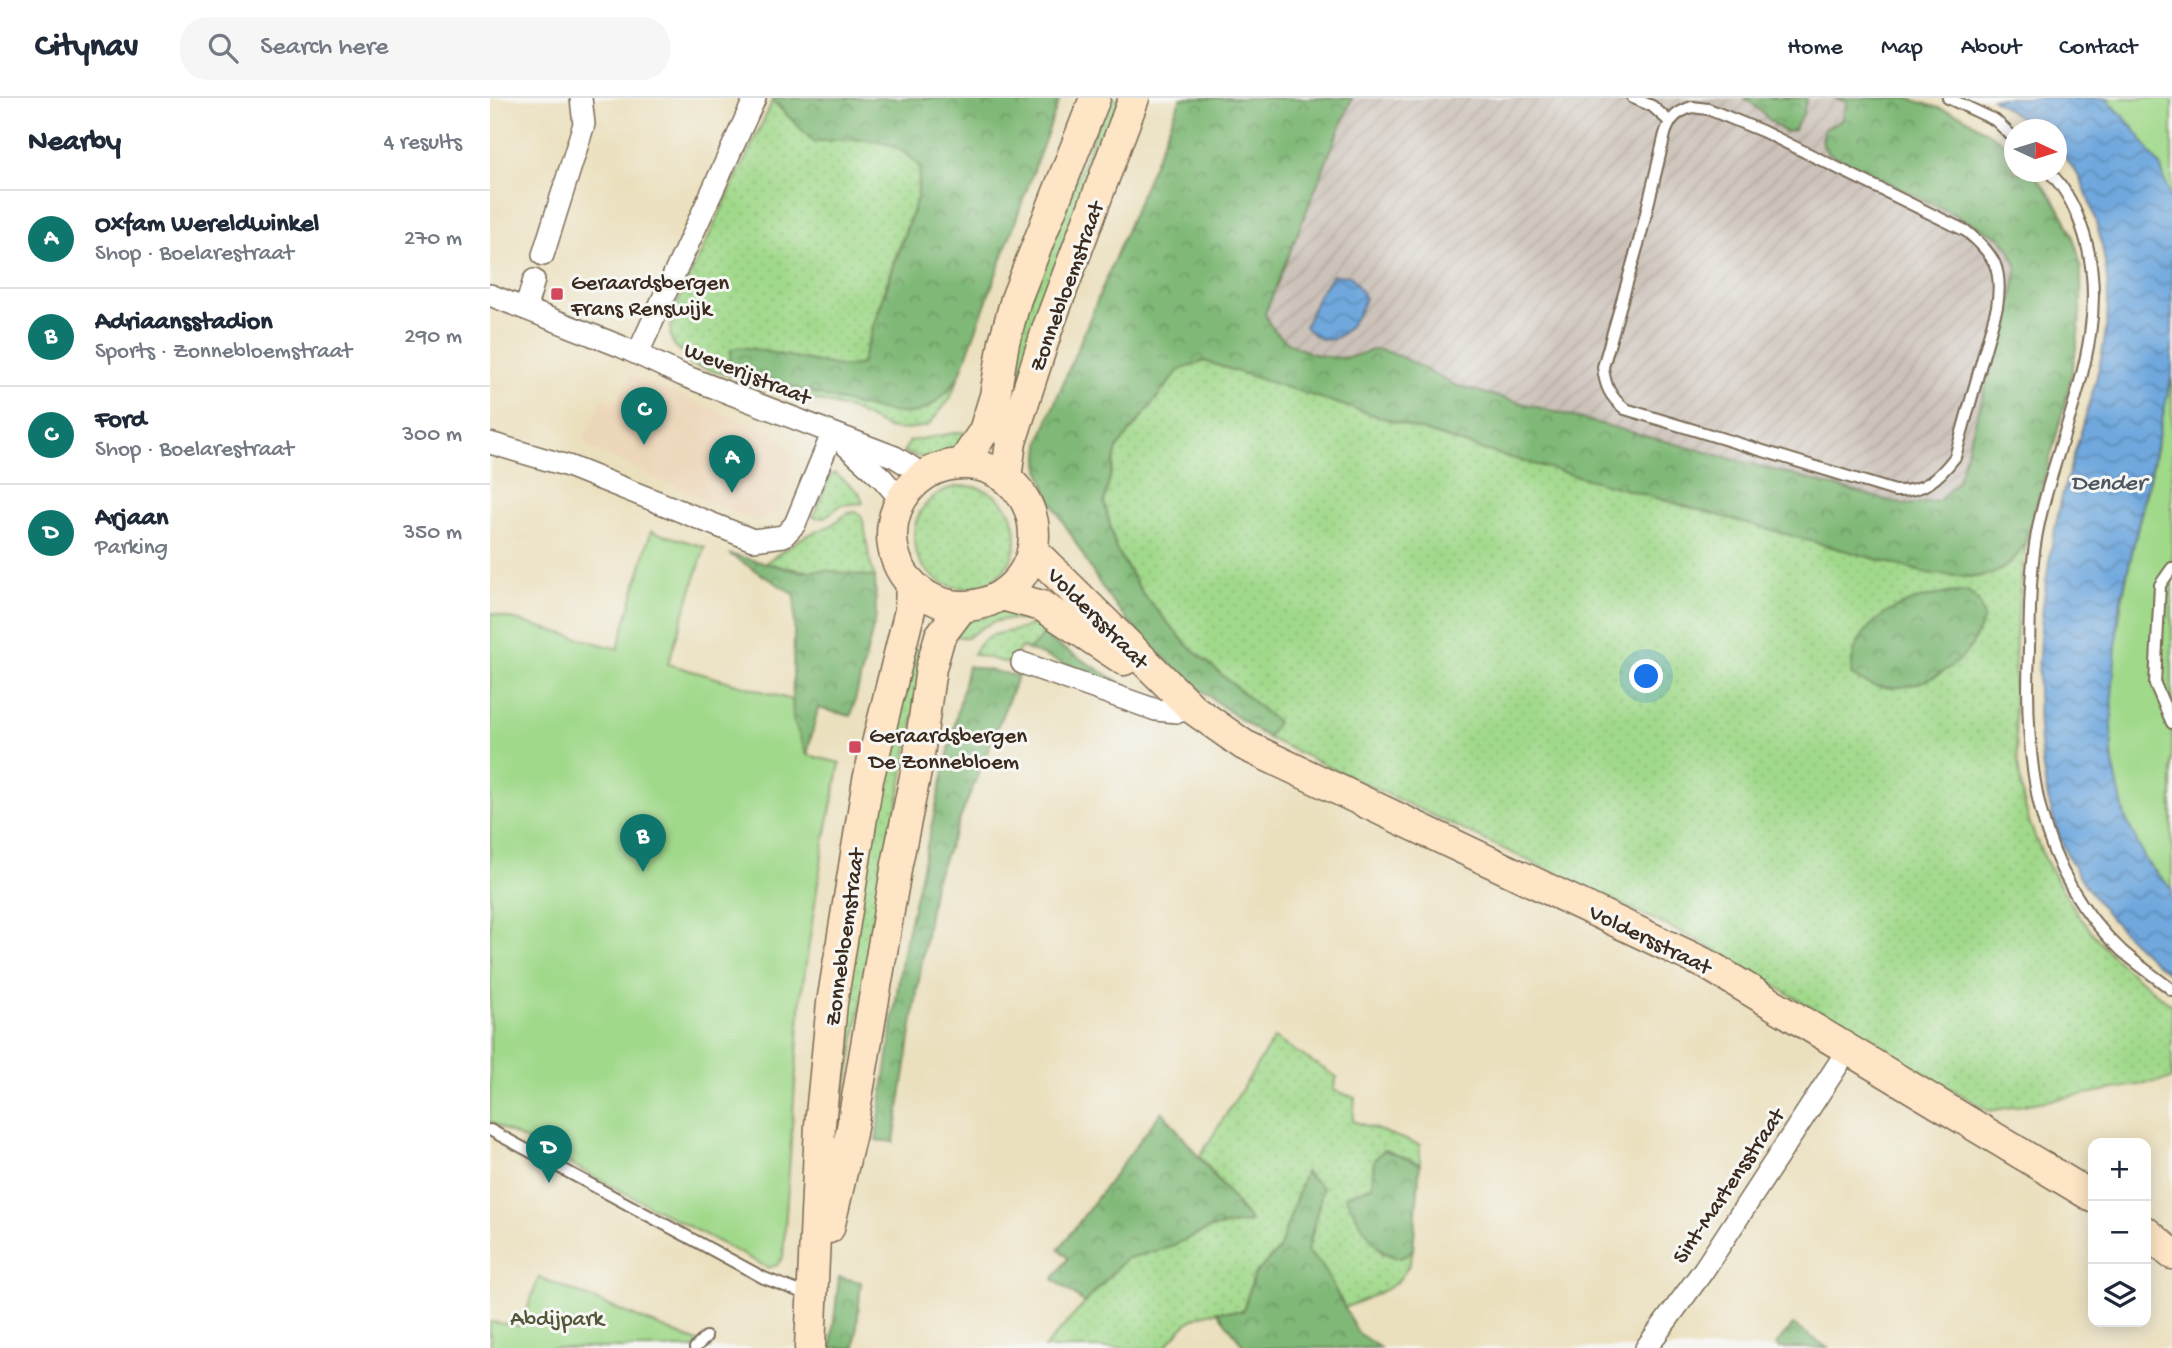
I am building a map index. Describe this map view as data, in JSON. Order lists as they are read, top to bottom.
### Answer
{
  "streets": {
    "main road": ["Zonnebloemstraat", "Voldersstraat"],
    "street": ["Weverijstraat", "Sint-Martensstraat"]
  },
  "crossings": [
    ["Zonnebloemstraat", "Weverijstraat"],
    ["Zonnebloemstraat", "Voldersstraat"],
    ["Weverijstraat", "Voldersstraat"],
    ["Voldersstraat", "Sint-Martensstraat"]
  ],
  "water": ["Dender"],
  "parks": ["Abdijpark"],
  "places": {
    "transit": ["Geraardsbergen Frans Renswijk", "Geraardsbergen De Zonnebloem"]
  },
  "north": "right",
  "page": {
    "header": "Citynav",
    "search": "Search here",
    "nav": [
      "Home",
      "Map",
      "About",
      "Contact"
    ],
    "heading": ["Nearby", "4 results"],
    "list": [
      {
        "mark": "A",
        "name": "Oxfam Wereldwinkel",
        "note": "Shop · Boelarestraat",
        "value": "270 m"
      },
      {
        "mark": "B",
        "name": "Adriaansstadion",
        "note": "Sports · Zonnebloemstraat",
        "value": "290 m"
      },
      {
        "mark": "C",
        "name": "Ford",
        "note": "Shop · Boelarestraat",
        "value": "300 m"
      },
      {
        "mark": "D",
        "name": "Arjaan",
        "note": "Parking",
        "value": "350 m"
      }
    ],
    "pins": [
      "C",
      "A",
      "B",
      "D"
    ],
    "map_buttons": ["+", "−"]
  }
}
